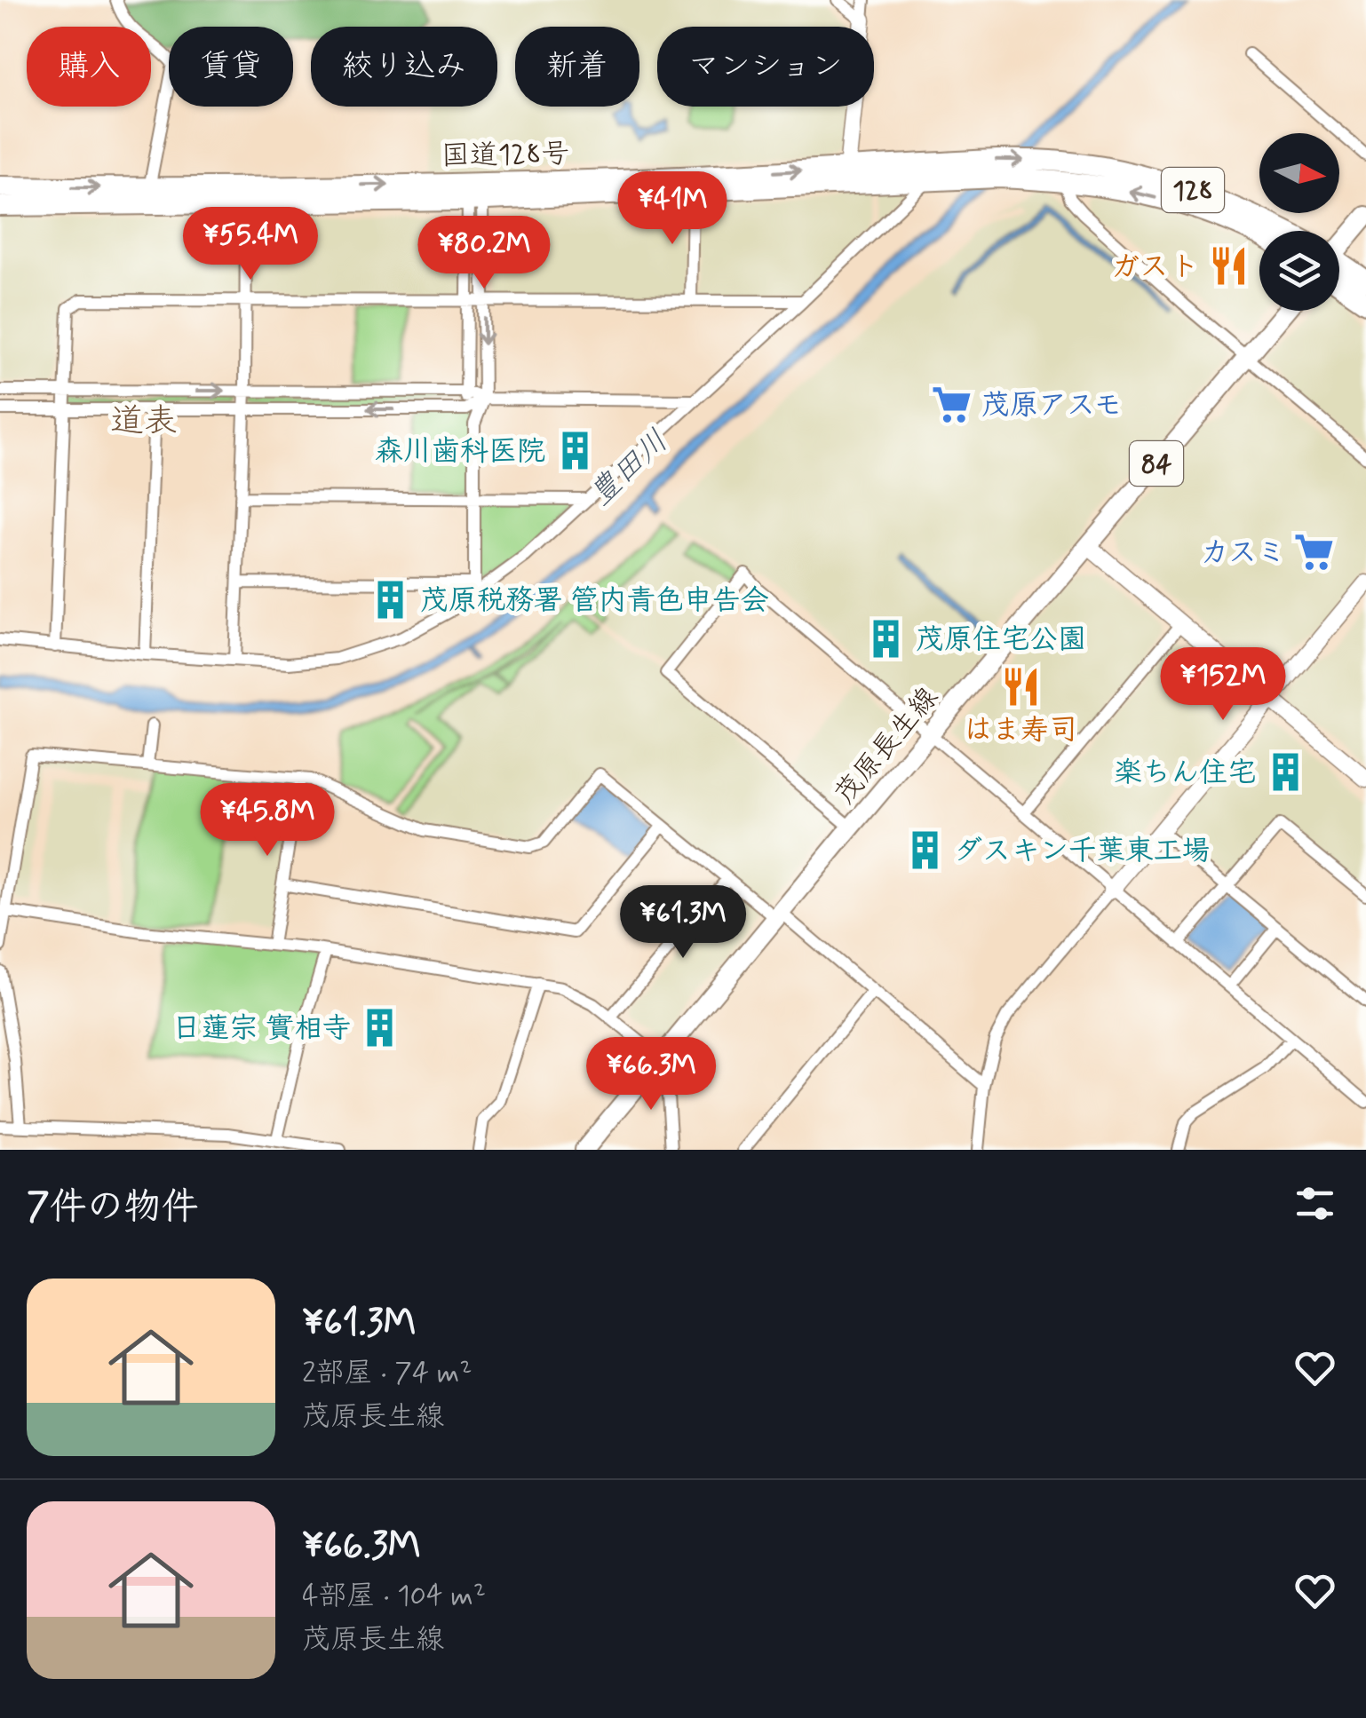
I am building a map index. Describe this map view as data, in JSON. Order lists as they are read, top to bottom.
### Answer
{
  "streets": {
    "highway": ["国道128号", "128"],
    "main road": ["84", "茂原長生線"]
  },
  "districts": ["道表"],
  "water": ["豊田川"],
  "places": {
    "restaurant": ["ガスト", "はま寿司"],
    "supermarket": ["茂原アスモ", "カスミ"],
    "building": [
      "森川歯科医院",
      "茂原税務署 管内青色申告会",
      "茂原住宅公園",
      "楽ちん住宅",
      "ダスキン千葉東工場",
      "日蓮宗 實相寺"
    ]
  },
  "north": "right",
  "page": {
    "chip": [
      "購入",
      "賃貸",
      "絞り込み",
      "新着",
      "マンション"
    ],
    "price": [
      "¥41M",
      "¥55.4M",
      "¥80.2M",
      "¥152M",
      "¥45.8M",
      "¥61.3M",
      "¥66.3M"
    ],
    "heading": "7件の物件",
    "list": [
      {
        "name": "¥61.3M",
        "note": "2部屋 · 74 m² · 茂原長生線"
      },
      {
        "name": "¥66.3M",
        "note": "4部屋 · 104 m² · 茂原長生線"
      }
    ]
  }
}
